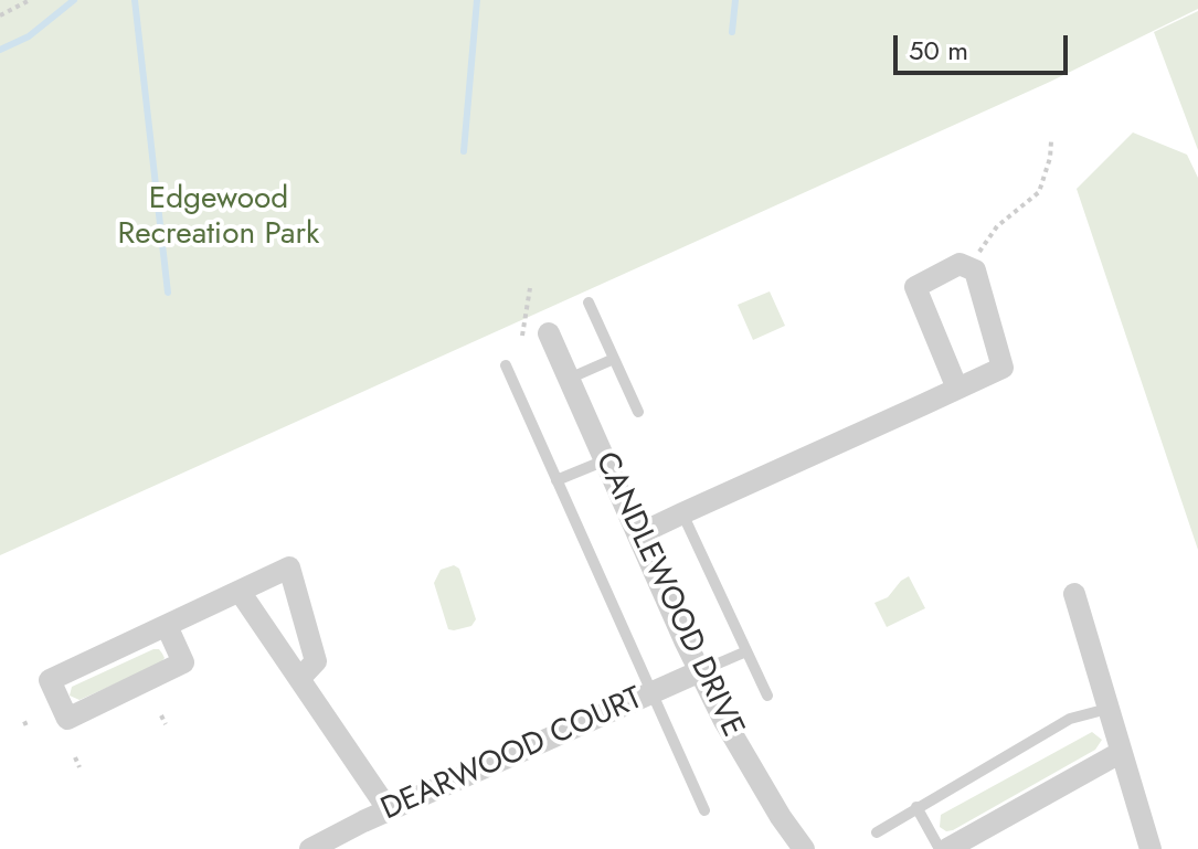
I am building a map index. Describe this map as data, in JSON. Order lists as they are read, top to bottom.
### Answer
{
  "streets": {
    "street": ["CANDLEWOOD DRIVE", "DEARWOOD COURT"]
  },
  "crossings": [
    ["CANDLEWOOD DRIVE", "DEARWOOD COURT"]
  ],
  "parks": ["Edgewood Recreation Park"],
  "scale_bar": "50 m"
}
